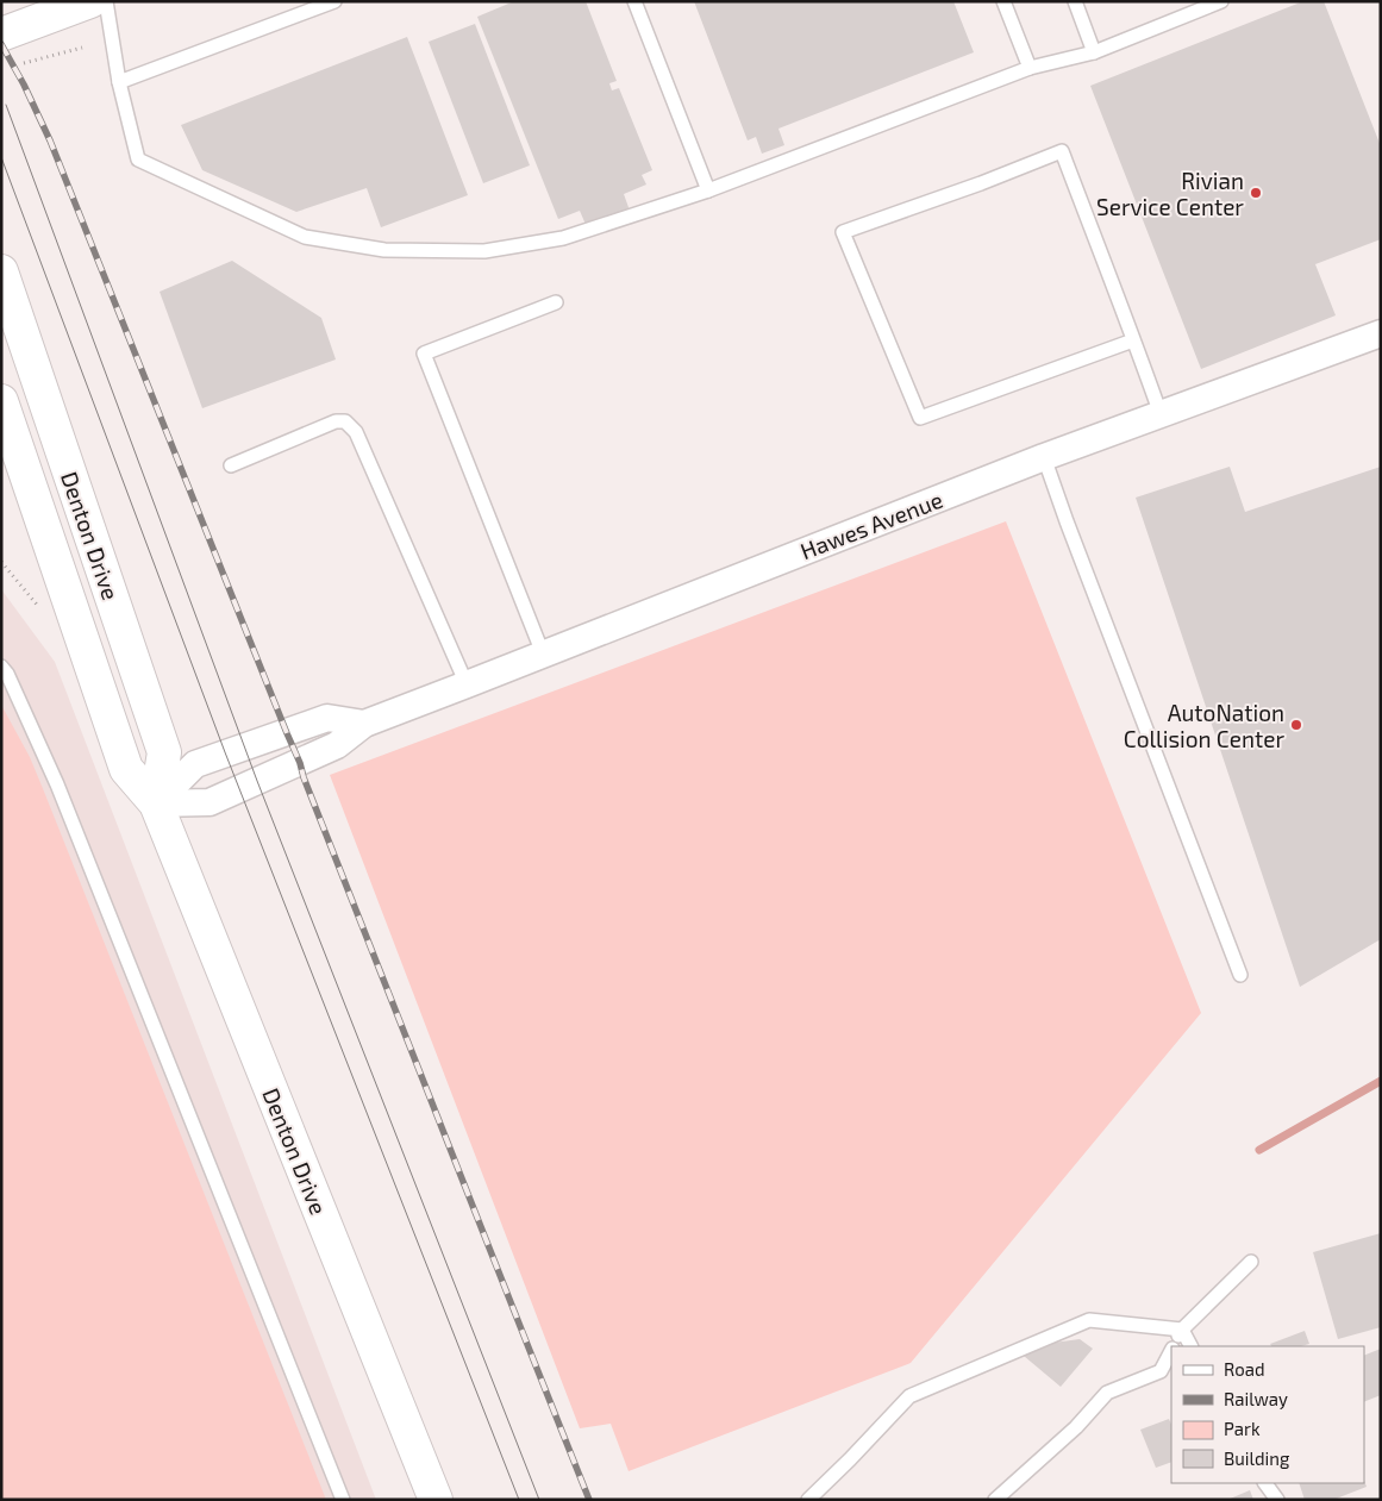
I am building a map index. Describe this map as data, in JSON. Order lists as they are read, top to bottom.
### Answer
{
  "streets": {
    "main road": ["Denton Drive"],
    "street": ["Hawes Avenue"]
  },
  "crossings": [
    ["Hawes Avenue", "Denton Drive"]
  ],
  "places": ["Rivian Service Center", "AutoNation Collision Center"],
  "legend": [
    "Road",
    "Railway",
    "Park",
    "Building"
  ]
}
